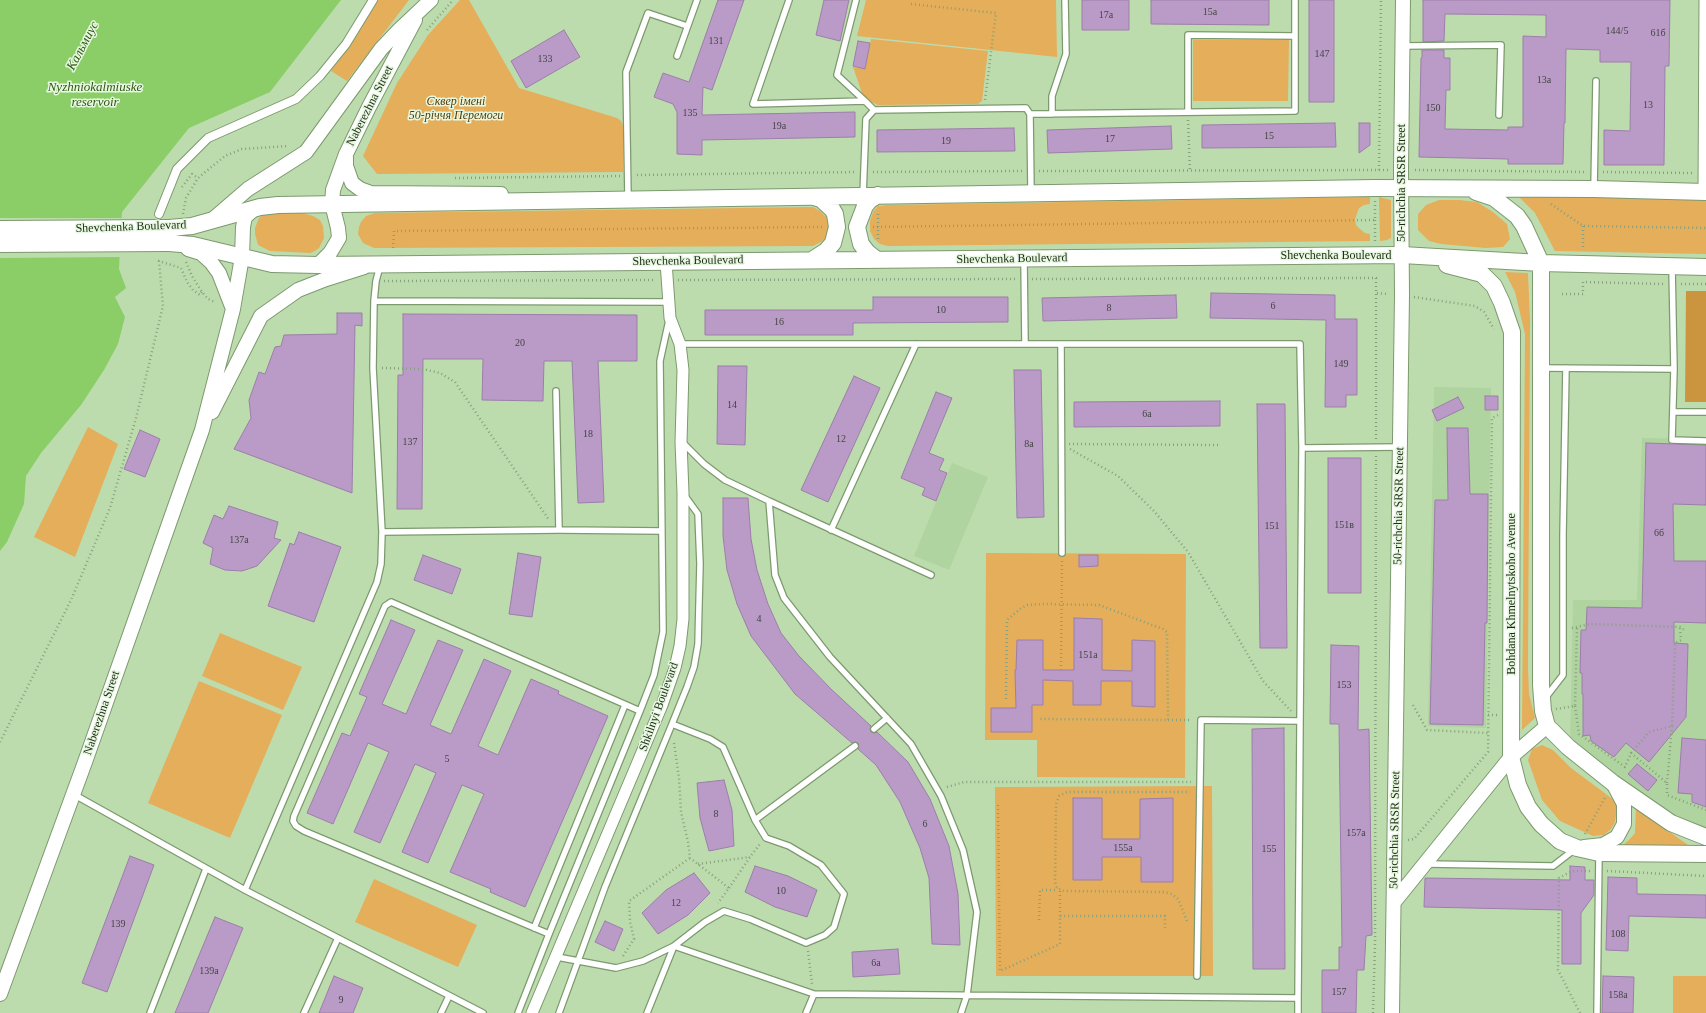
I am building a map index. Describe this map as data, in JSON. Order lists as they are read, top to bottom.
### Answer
{
  "streets": {
    "main road": ["Shevchenka Boulevard", "Bohdana Khmelnytskoho Avenue"],
    "street": ["Naberezhna Street", "50-richchia SRSR Street", "Shkilnyi Boulevard"]
  },
  "crossings": [
    ["Naberezhna Street", "Shevchenka Boulevard"],
    ["50-richchia SRSR Street", "Shevchenka Boulevard"],
    ["50-richchia SRSR Street", "Bohdana Khmelnytskoho Avenue"],
    ["Shevchenka Boulevard", "Bohdana Khmelnytskoho Avenue"],
    ["Shevchenka Boulevard", "Shkilnyi Boulevard"]
  ],
  "water": ["Кальмиус", "Nyzhniokalmiuske reservoir"],
  "parks": ["Сквер імені 50-річчя Перемоги"],
  "house_numbers": [
    "15а",
    "17а",
    "144/5",
    "61б",
    "131",
    "147",
    "133",
    "13а",
    "13",
    "150",
    "135",
    "19а",
    "15",
    "17",
    "19",
    "6",
    "8",
    "10",
    "16",
    "20",
    "149",
    "14",
    "6а",
    "18",
    "12",
    "137",
    "8а",
    "151в",
    "151",
    "6б",
    "137а",
    "4",
    "151а",
    "153",
    "5",
    "8",
    "6",
    "157а",
    "155а",
    "155",
    "10",
    "12",
    "139",
    "108",
    "6а",
    "139а",
    "157",
    "158а",
    "9"
  ]
}
